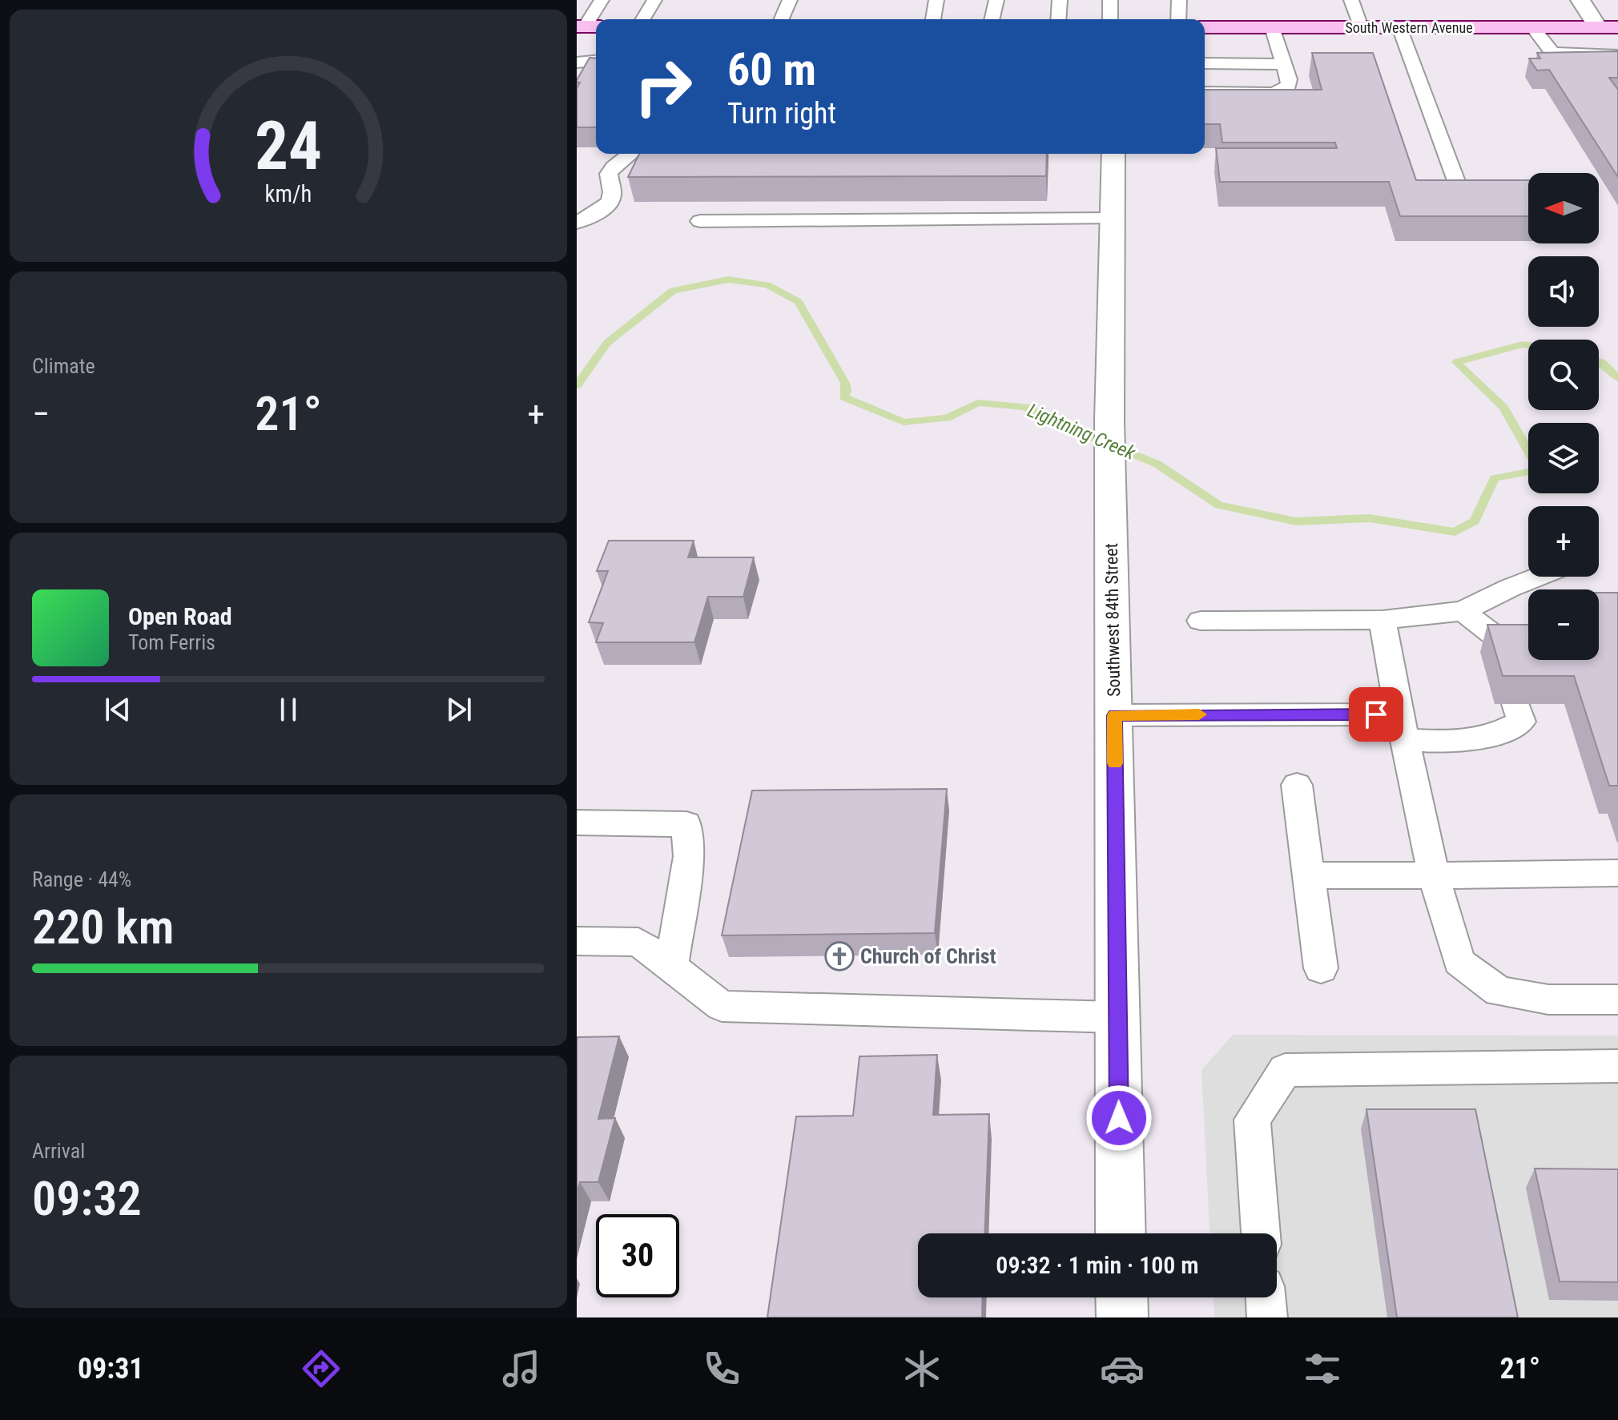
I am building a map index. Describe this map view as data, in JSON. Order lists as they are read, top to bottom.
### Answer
{
  "streets": {
    "main road": ["South Western Avenue"],
    "street": ["Southwest 84th Street"]
  },
  "water": ["Lightning Creek"],
  "places": {
    "church": ["Church of Christ"]
  },
  "north": "left",
  "page": {
    "turn": ["60 m", "Turn right"],
    "map_buttons": ["+", "−"],
    "tile": [
      "Climate",
      ["Range · 44%", "220 km"],
      ["Arrival", "09:32"]
    ],
    "heat": ["−", "21°", "+"],
    "song": ["Open Road", "Tom Ferris"],
    "limit": "30",
    "trip": "09:32 · 1 min · 100 m",
    "tabs": ["09:31", "21°"],
    "gauge": ["24", "km/h"]
  }
}
